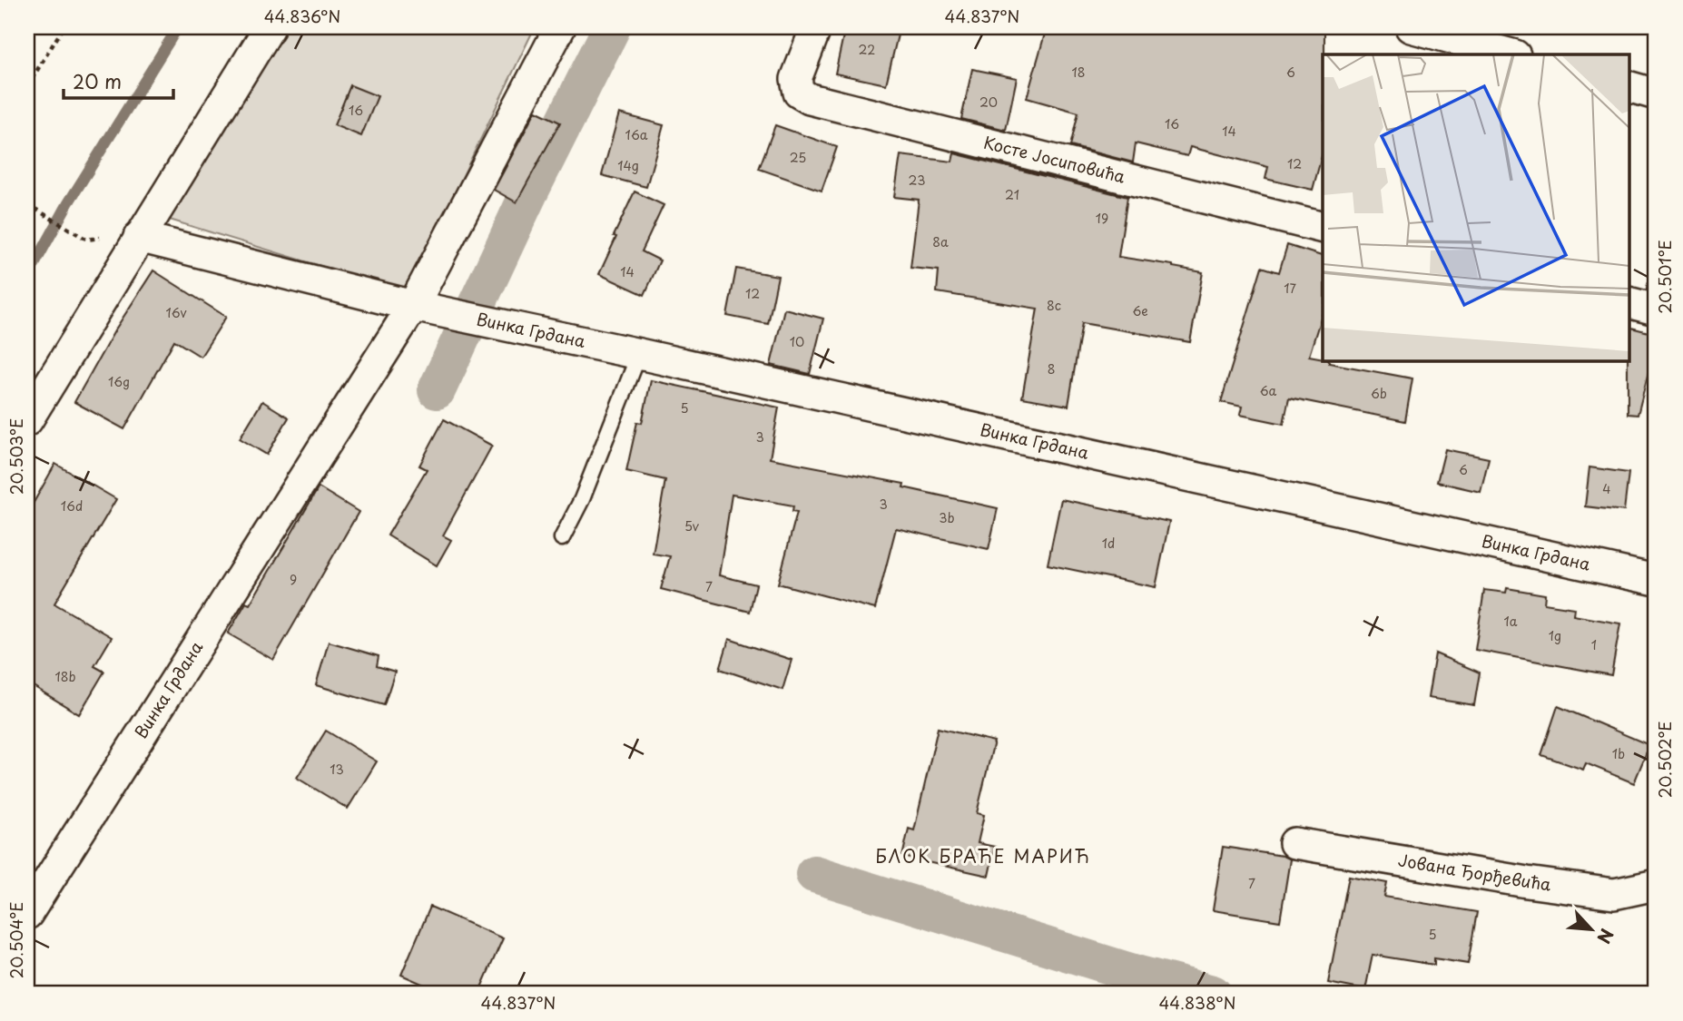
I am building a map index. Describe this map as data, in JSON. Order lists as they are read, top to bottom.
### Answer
{
  "streets": {
    "street": ["Косте Јосиповића", "Винка Грдана", "Јована Ђорђевића"]
  },
  "districts": ["БЛОК БРАЋЕ МАРИЋ"],
  "house_numbers": [
    "22",
    "18",
    "6",
    "20",
    "16",
    "16",
    "14",
    "16a",
    "25",
    "12",
    "14g",
    "23",
    "21",
    "19",
    "8a",
    "14",
    "17",
    "12",
    "8c",
    "6e",
    "16v",
    "10",
    "8",
    "16g",
    "6a",
    "6b",
    "5",
    "3",
    "6",
    "4",
    "3",
    "16d",
    "3b",
    "5v",
    "1d",
    "9",
    "7",
    "1a",
    "1g",
    "1",
    "18b",
    "1b",
    "13",
    "7",
    "5"
  ],
  "scale_bar": "20 m",
  "north": "bottom right",
  "coordinates": [
    "44.836°N",
    "44.837°N",
    "20.501°E",
    "20.503°E",
    "20.502°E",
    "20.504°E",
    "44.838°N"
  ]
}
